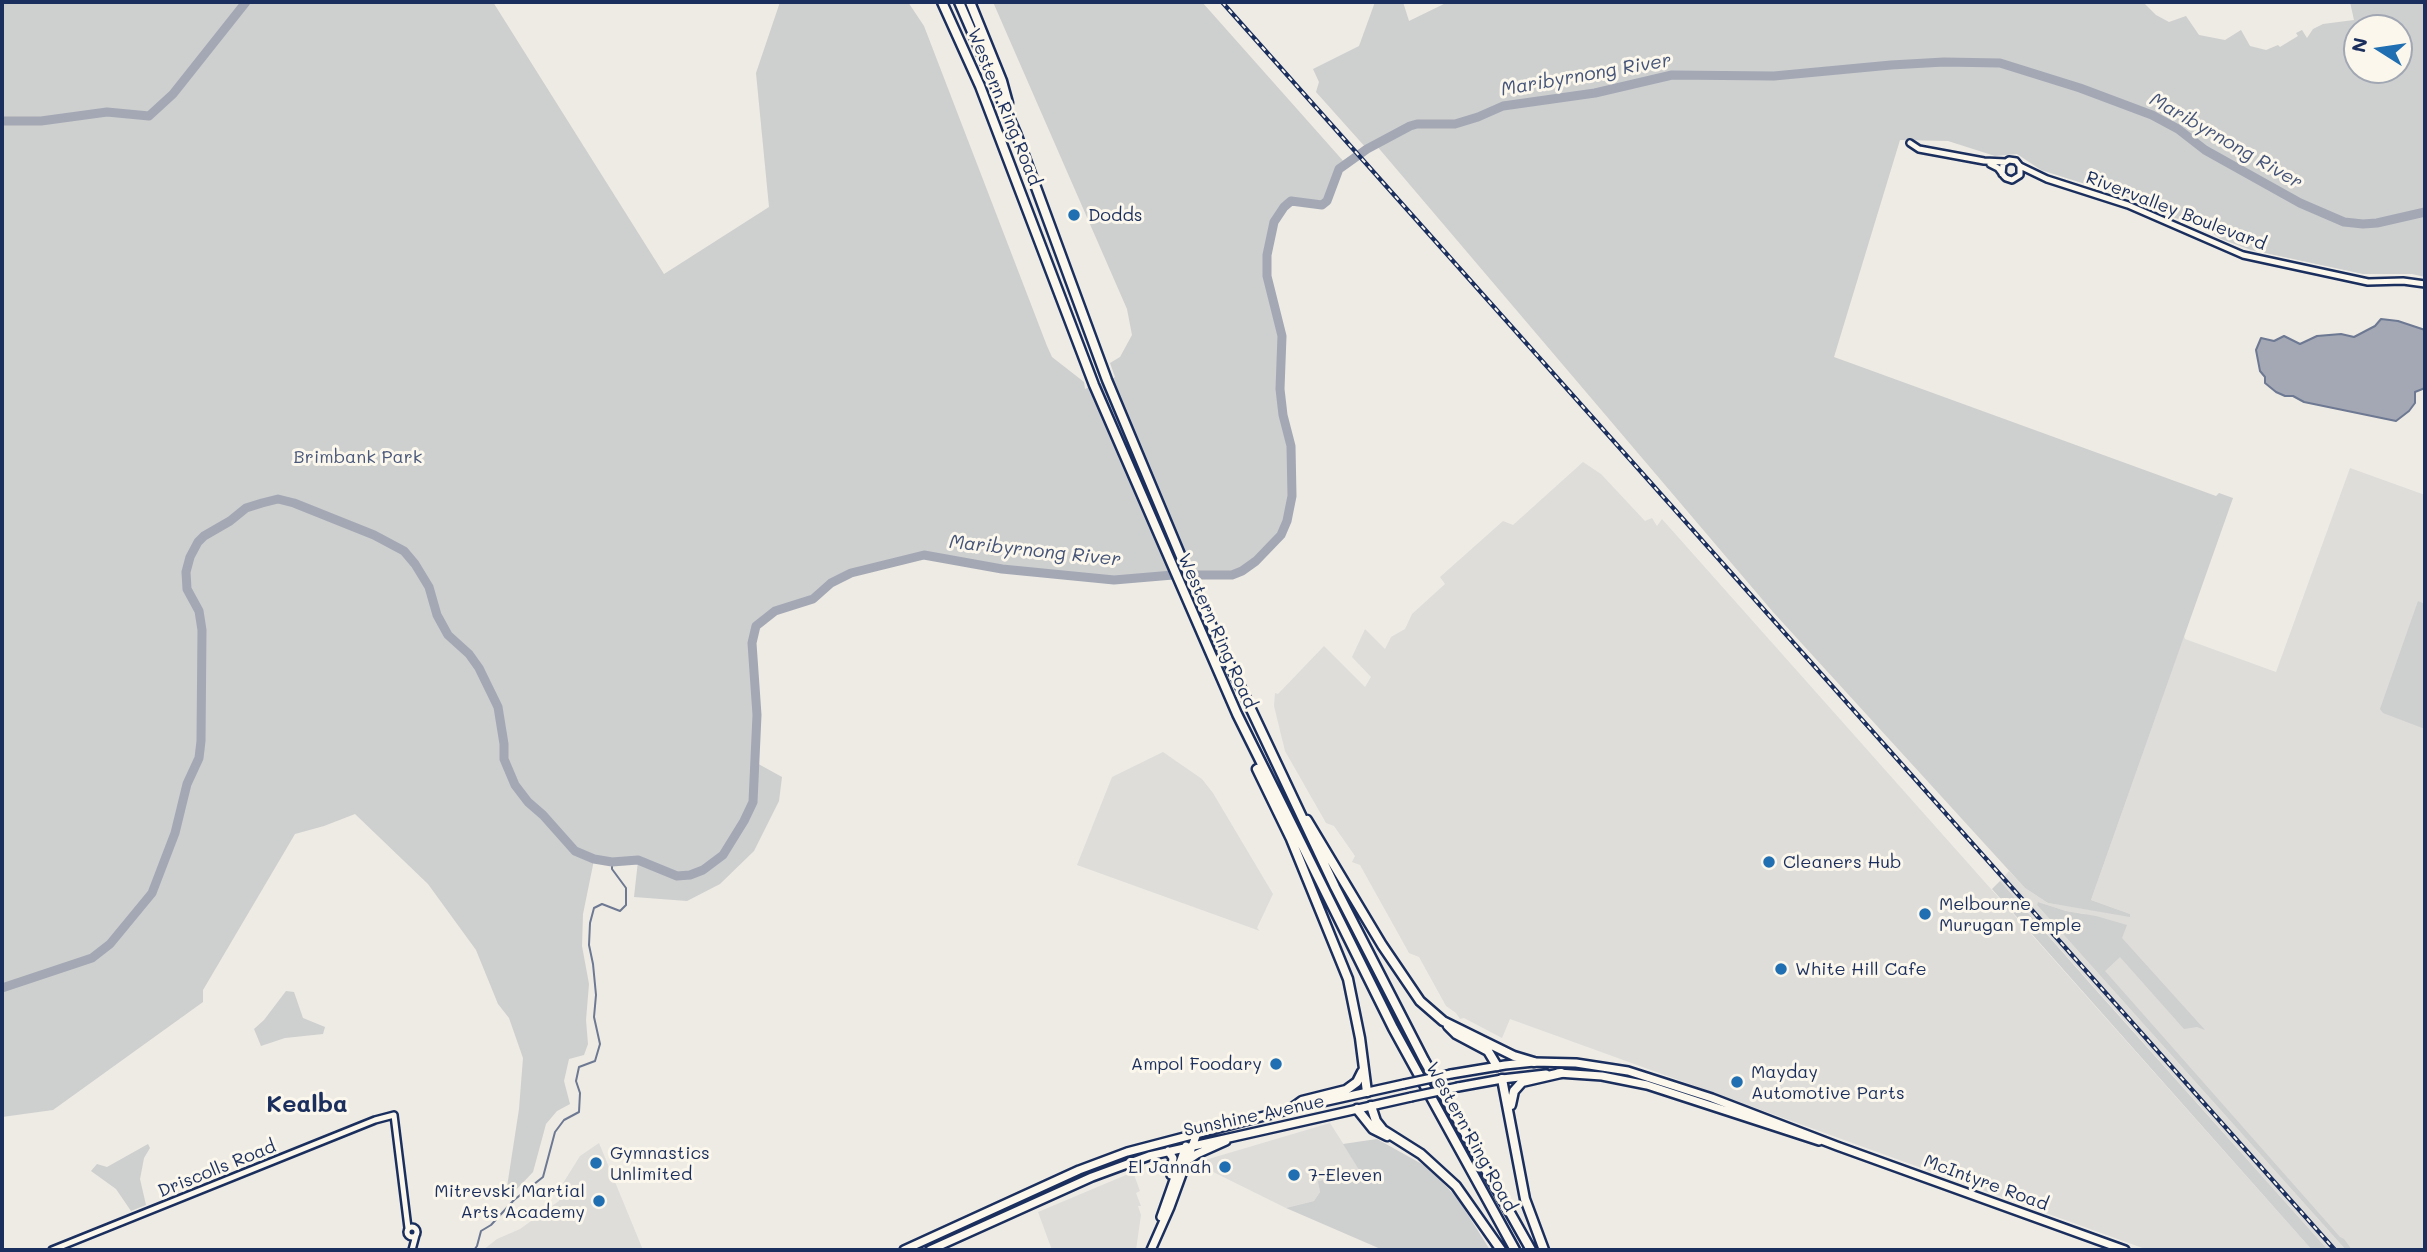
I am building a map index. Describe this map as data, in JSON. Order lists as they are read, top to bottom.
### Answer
{
  "streets": {
    "highway": ["Western Ring Road"],
    "main road": ["Sunshine Avenue", "McIntyre Road"],
    "street": ["Rivervalley Boulevard", "Driscolls Road"]
  },
  "crossings": [
    ["Sunshine Avenue", "McIntyre Road"]
  ],
  "districts": ["Kealba"],
  "water": ["Maribyrnong River"],
  "parks": ["Brimbank Park"],
  "places": [
    "Dodds",
    "Cleaners Hub",
    "Melbourne Murugan Temple",
    "White Hill Cafe",
    "Ampol Foodary",
    "Mayday Automotive Parts",
    "Gymnastics Unlimited",
    "El Jannah",
    "7-Eleven",
    "Mitrevski Martial Arts Academy"
  ],
  "north": "left"
}
